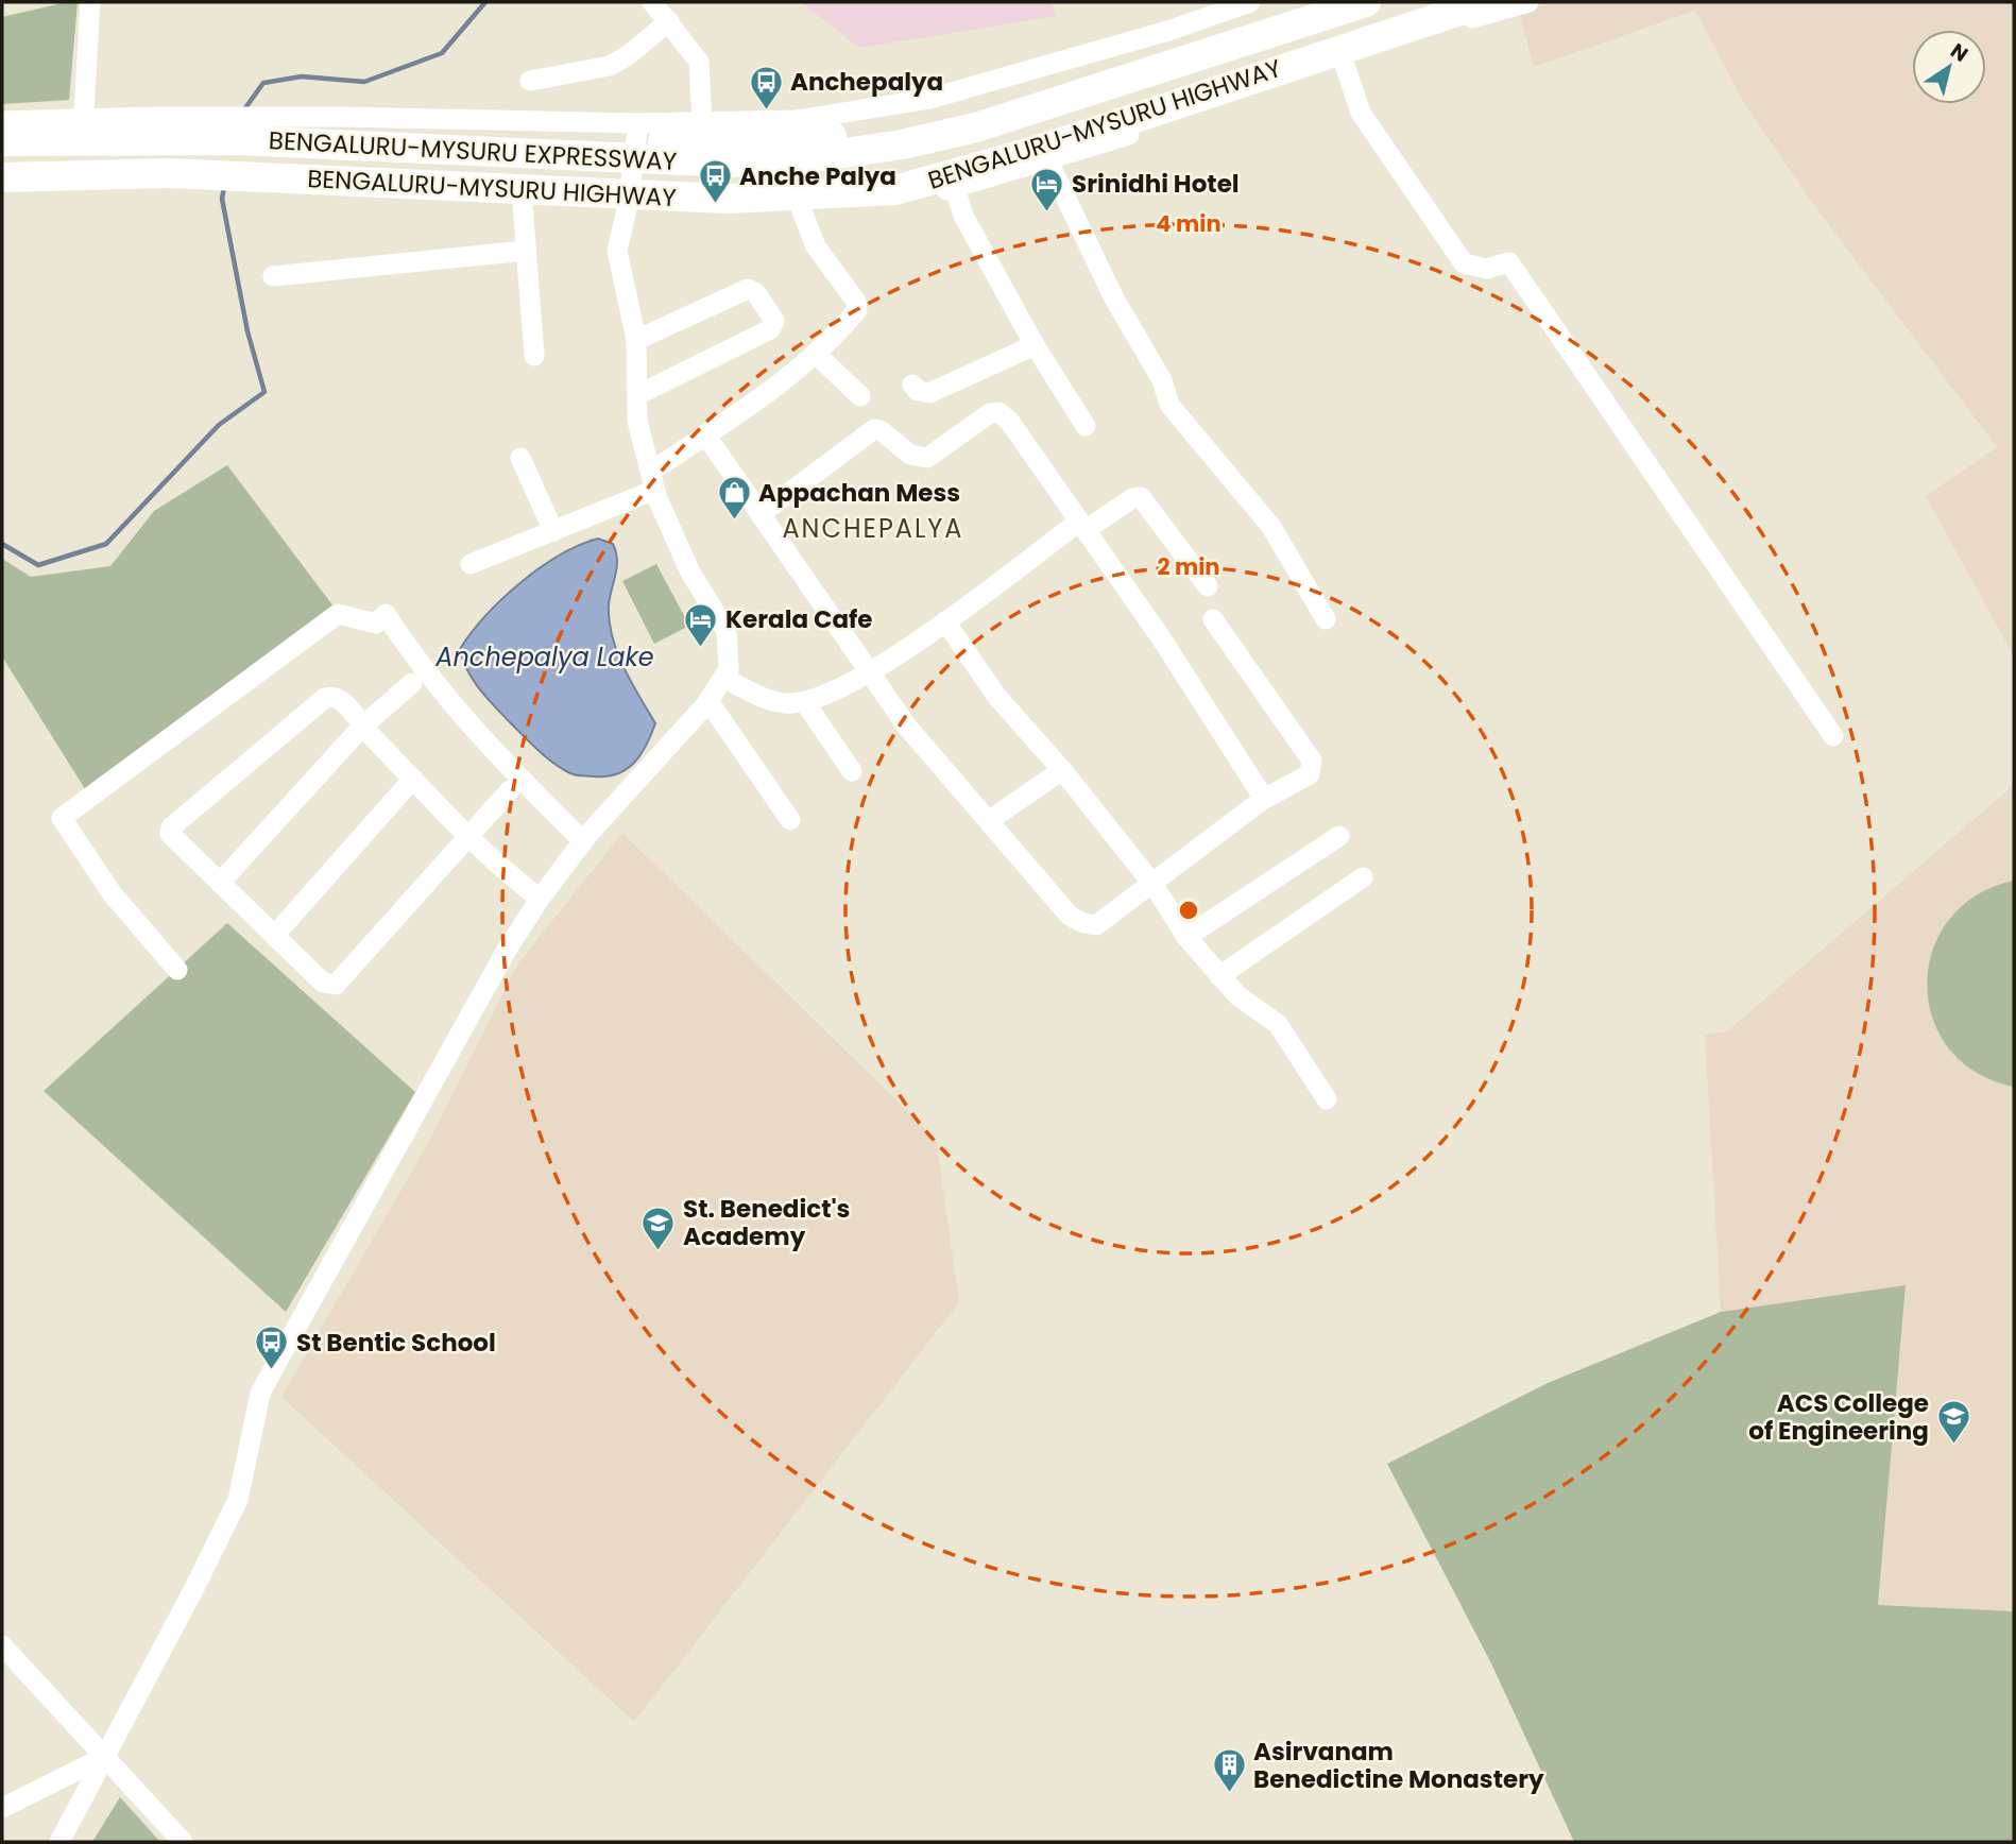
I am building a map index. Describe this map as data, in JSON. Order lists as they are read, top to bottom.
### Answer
{
  "streets": {
    "highway": ["BENGALURU-MYSURU HIGHWAY", "BENGALURU-MYSURU EXPRESSWAY"]
  },
  "districts": ["ANCHEPALYA"],
  "water": ["Anchepalya Lake"],
  "places": {
    "bus stop": ["Anchepalya", "Anche Palya", "St Bentic School"],
    "hotel": ["Srinidhi Hotel", "Kerala Cafe"],
    "shop": ["Appachan Mess"],
    "school or university": ["St. Benedict's Academy", "ACS College of Engineering"],
    "building": ["Asirvanam Benedictine Monastery"]
  },
  "north": "top right",
  "rings": ["4 min", "2 min"]
}
